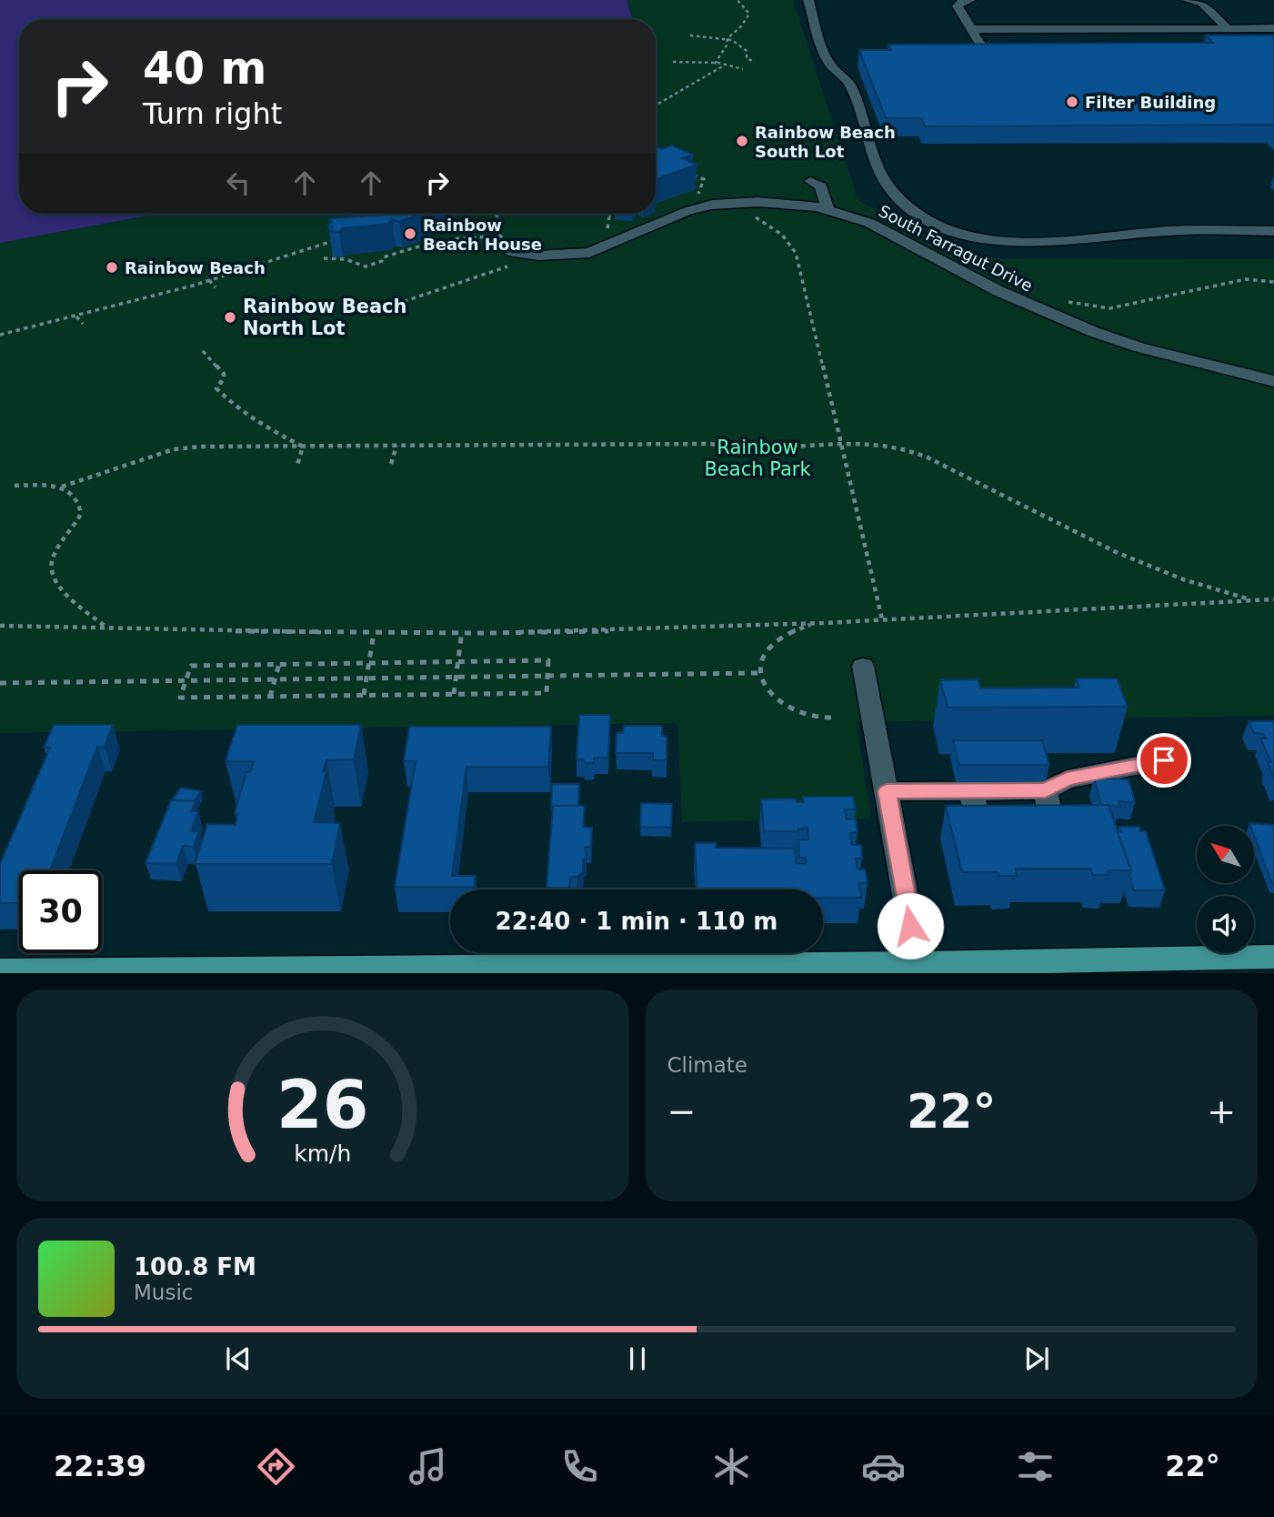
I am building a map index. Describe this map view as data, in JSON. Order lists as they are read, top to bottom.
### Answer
{
  "streets": {
    "street": ["South Farragut Drive"]
  },
  "parks": ["Rainbow Beach Park"],
  "places": [
    "Filter Building",
    "Rainbow Beach South Lot",
    "Rainbow Beach House",
    "Rainbow Beach",
    "Rainbow Beach North Lot"
  ],
  "north": "top left",
  "page": {
    "turn": ["40 m", "Turn right"],
    "limit": "30",
    "trip": "22:40 · 1 min · 110 m",
    "tile": "Climate",
    "heat": ["−", "22°", "+"],
    "song": ["100.8 FM", "Music"],
    "tabs": ["22:39", "22°"],
    "gauge": ["26", "km/h"]
  }
}
